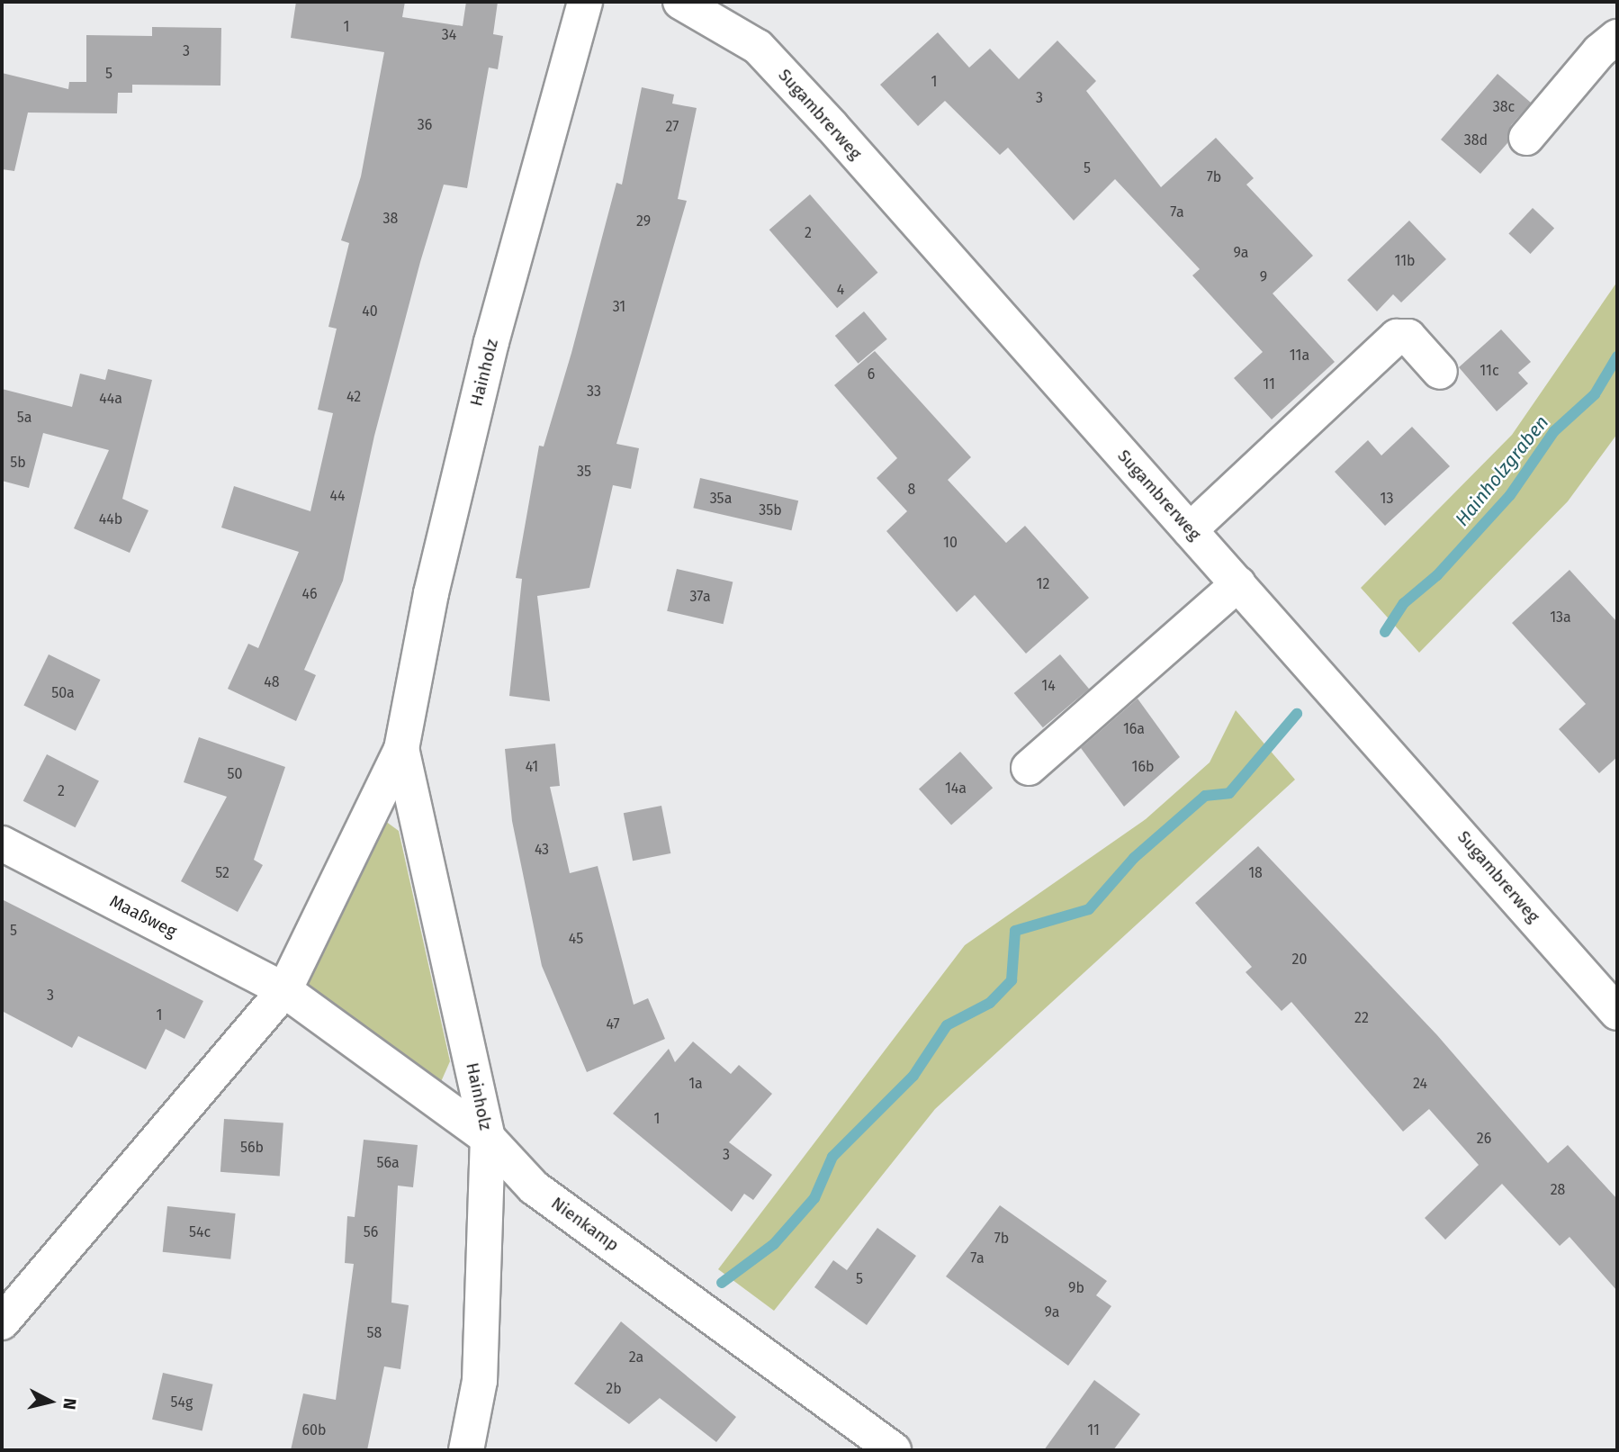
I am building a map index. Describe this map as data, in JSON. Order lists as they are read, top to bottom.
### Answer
{
  "streets": {
    "street": [
      "Sugambrerweg",
      "Hainholz",
      "Maaßweg",
      "Nienkamp"
    ]
  },
  "crossings": [
    ["Hainholz", "Maaßweg"],
    ["Hainholz", "Nienkamp"],
    ["Maaßweg", "Nienkamp"]
  ],
  "water": ["Hainholzgraben"],
  "house_numbers": [
    "1",
    "34",
    "3",
    "5",
    "1",
    "3",
    "38c",
    "36",
    "27",
    "38d",
    "5",
    "7b",
    "7a",
    "38",
    "29",
    "2",
    "9a",
    "11b",
    "9",
    "4",
    "31",
    "40",
    "11a",
    "11c",
    "6",
    "11",
    "33",
    "42",
    "44a",
    "5a",
    "5b",
    "35",
    "8",
    "44",
    "35a",
    "13",
    "35b",
    "44b",
    "10",
    "12",
    "46",
    "37a",
    "13a",
    "48",
    "14",
    "50a",
    "16a",
    "41",
    "16b",
    "50",
    "14a",
    "2",
    "43",
    "52",
    "18",
    "5",
    "45",
    "20",
    "3",
    "1",
    "22",
    "47",
    "1a",
    "24",
    "1",
    "26",
    "56b",
    "3",
    "56a",
    "28",
    "54c",
    "56",
    "7b",
    "7a",
    "5",
    "9b",
    "9a",
    "58",
    "2a",
    "2b",
    "54g",
    "60b",
    "11"
  ],
  "north": "right"
}
